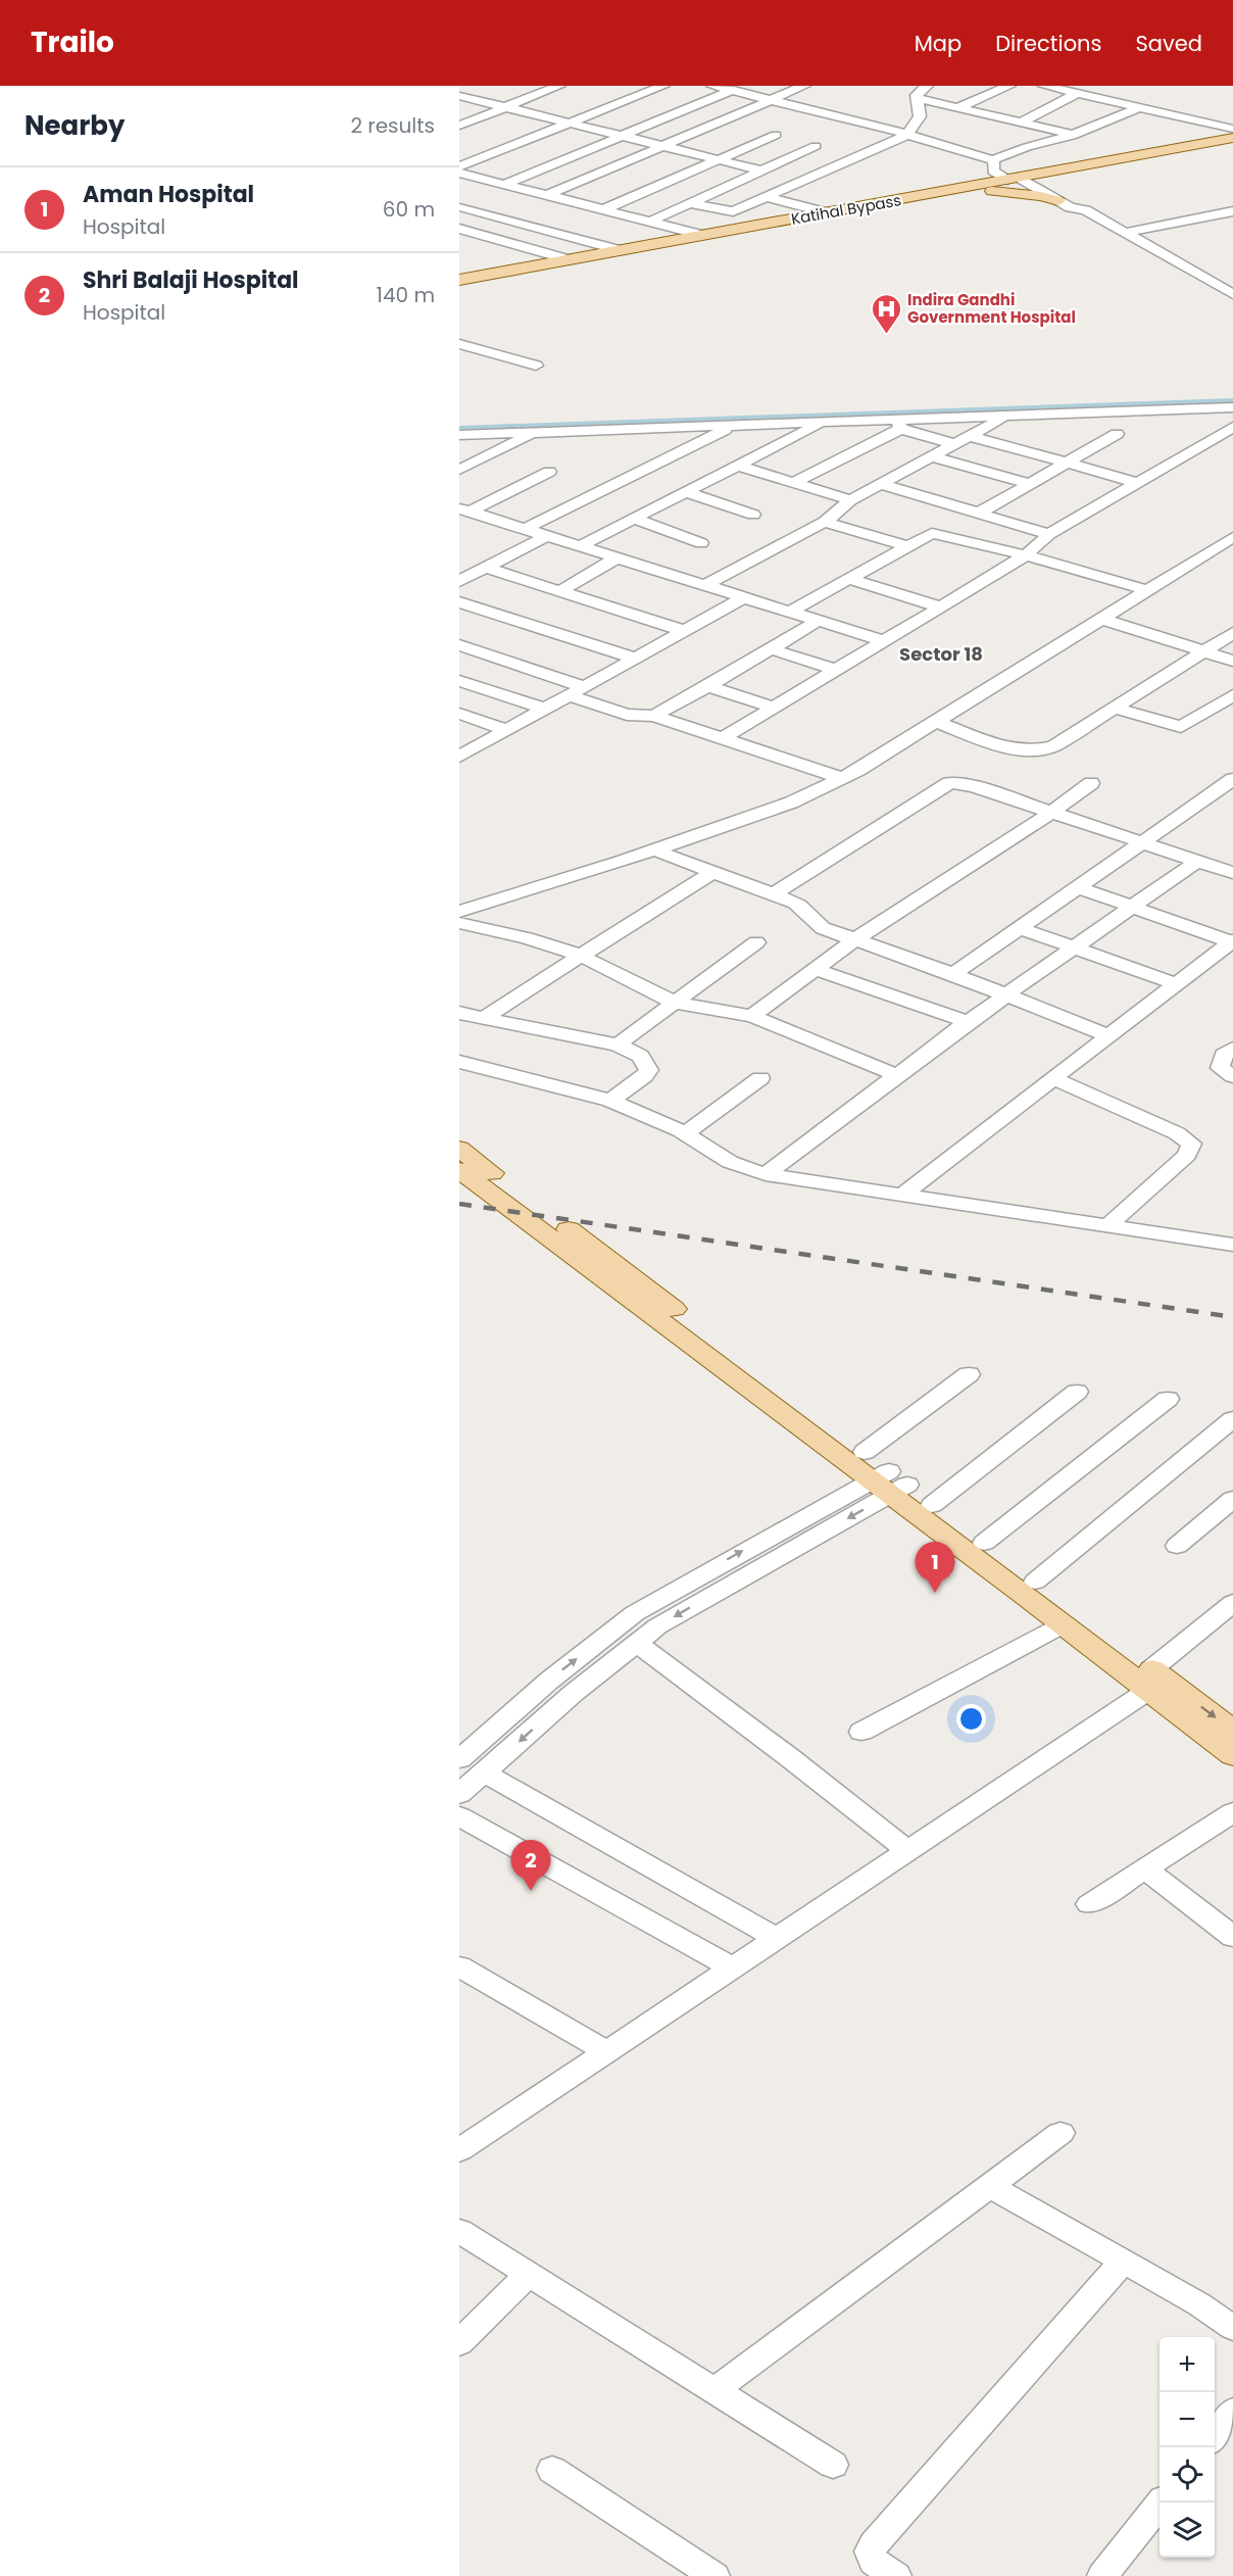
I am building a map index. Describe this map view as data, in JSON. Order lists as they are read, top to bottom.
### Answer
{
  "streets": {
    "main road": ["Katihal Bypass"]
  },
  "districts": ["Sector 18"],
  "places": {
    "hospital": ["Indira Gandhi Government Hospital"]
  },
  "page": {
    "header": "Trailo",
    "nav": ["Map", "Directions", "Saved"],
    "heading": ["Nearby", "2 results"],
    "list": [
      {
        "mark": "1",
        "name": "Aman Hospital",
        "note": "Hospital",
        "value": "60 m"
      },
      {
        "mark": "2",
        "name": "Shri Balaji Hospital",
        "note": "Hospital",
        "value": "140 m"
      }
    ],
    "pins": ["1", "2"],
    "map_buttons": ["+", "−"]
  }
}
